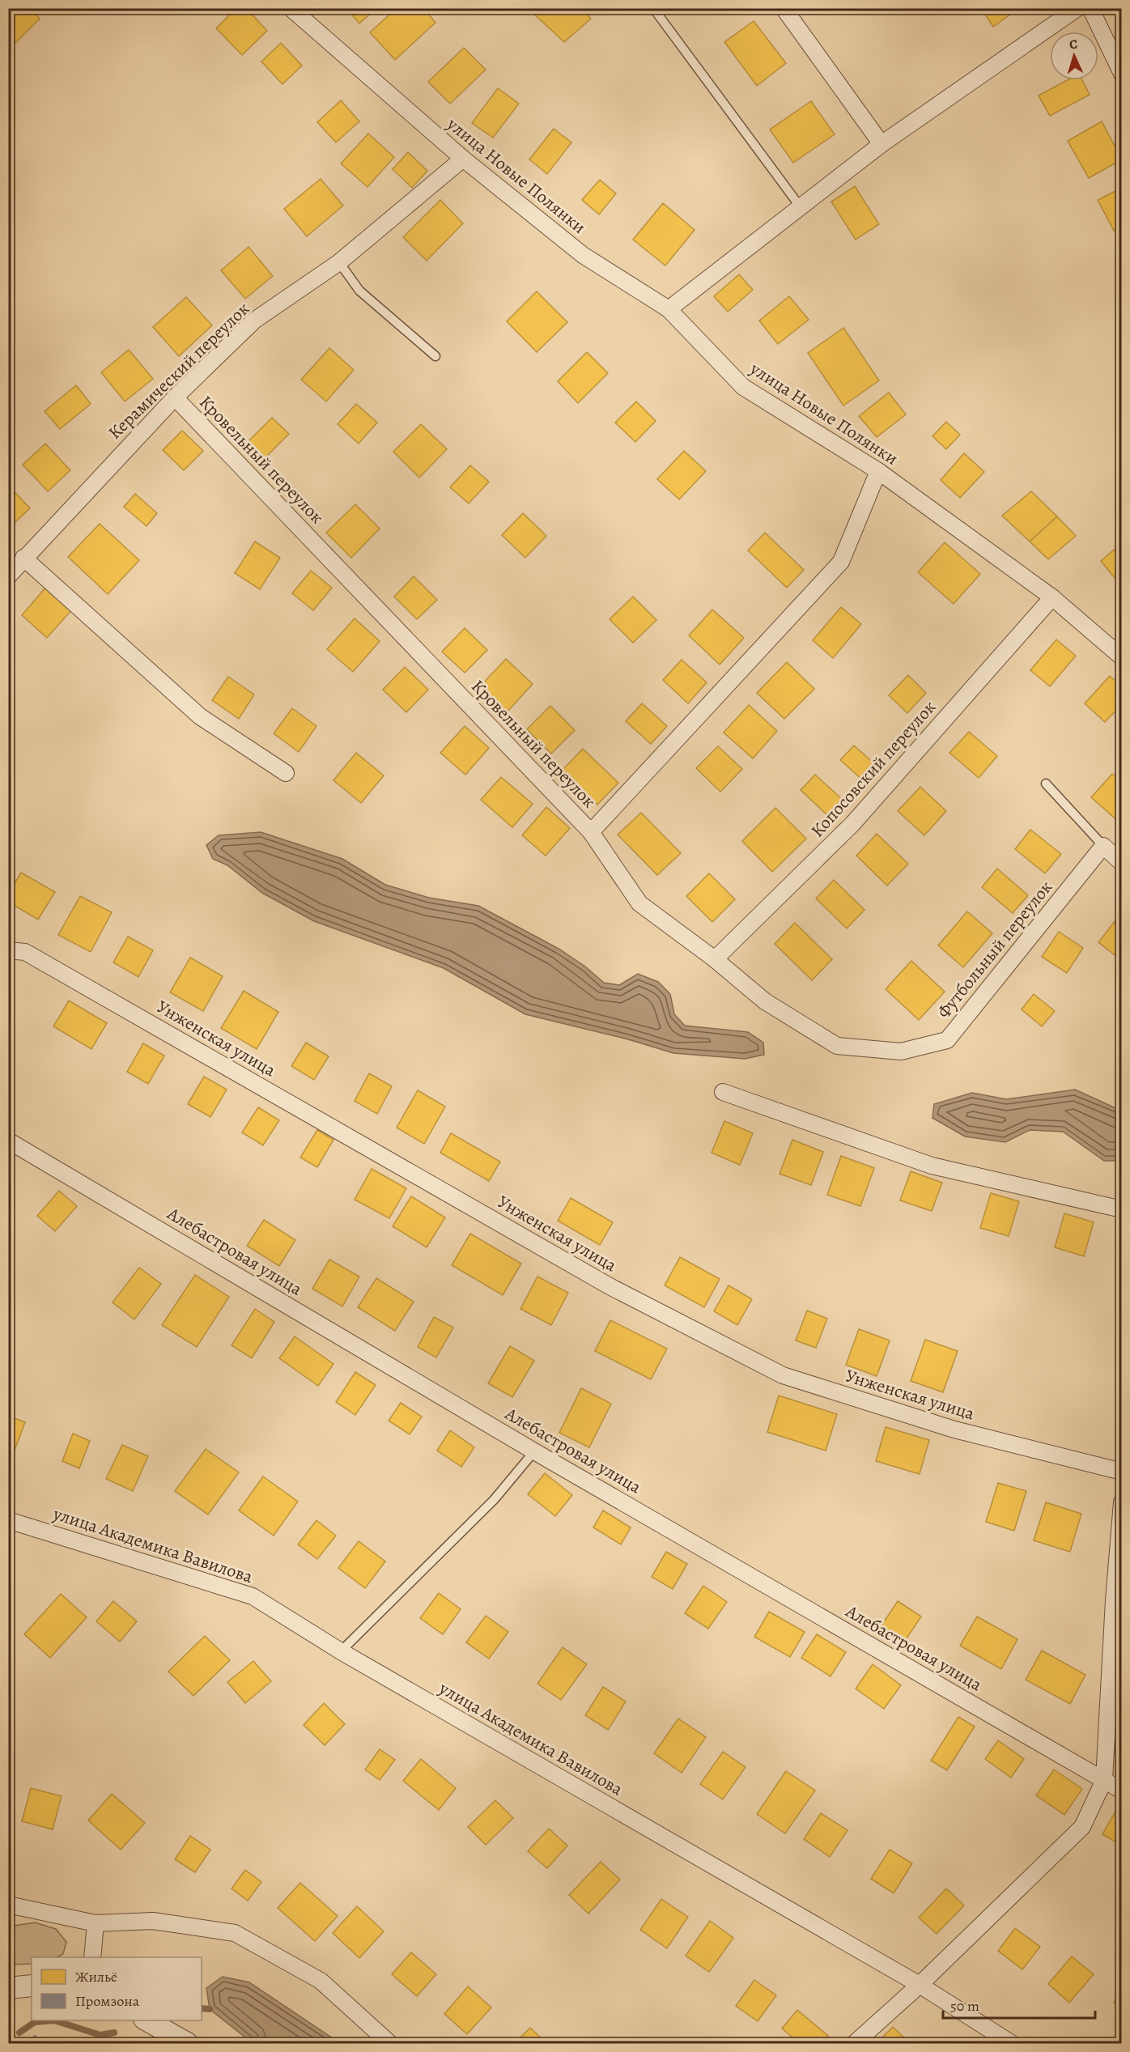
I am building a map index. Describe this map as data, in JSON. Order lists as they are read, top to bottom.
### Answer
{
  "streets": {
    "street": [
      "улица Новые Полянки",
      "Керамический переулок",
      "Кровельный переулок",
      "Копосовский переулок",
      "Футбольный переулок",
      "Унженская улица",
      "Алебастровая улица",
      "улица Академика Вавилова"
    ]
  },
  "crossings": [
    ["улица Новые Полянки", "Керамический переулок"],
    ["улица Новые Полянки", "Копосовский переулок"],
    ["Керамический переулок", "Кровельный переулок"],
    ["Кровельный переулок", "Копосовский переулок"],
    ["Кровельный переулок", "Футбольный переулок"]
  ],
  "legend": ["Жильё", "Промзона"],
  "scale_bar": "50 m",
  "north": "top"
}
